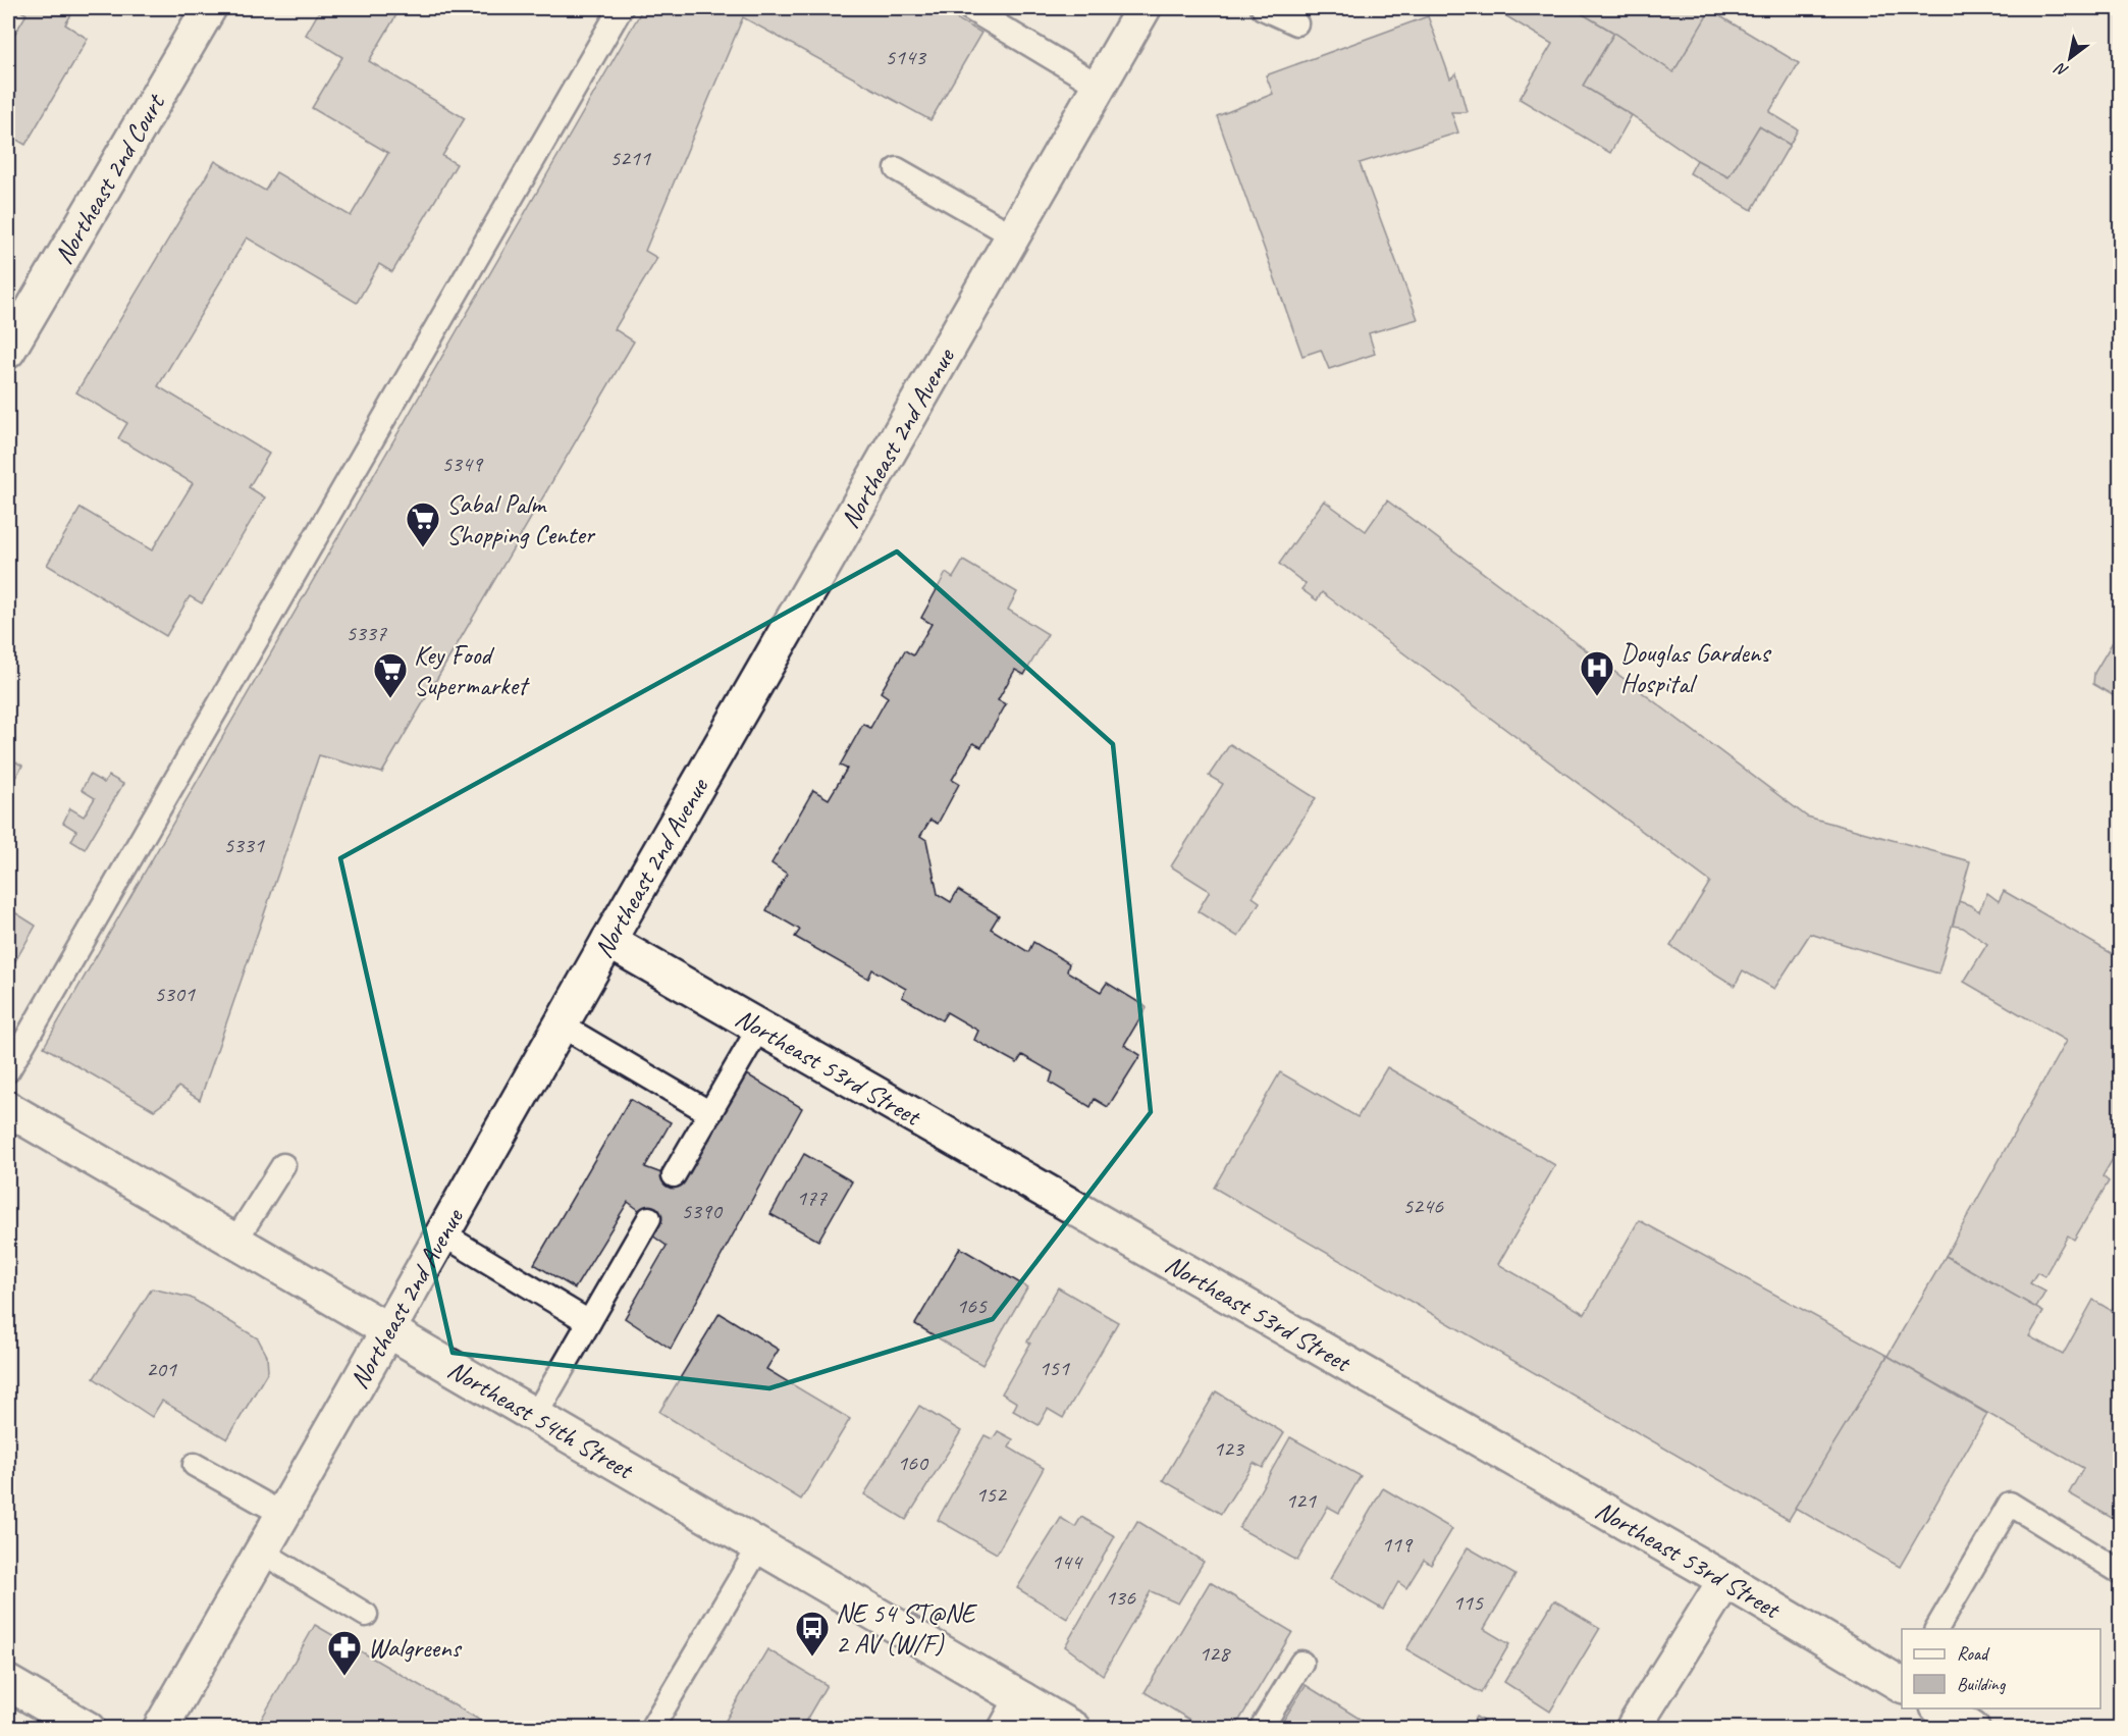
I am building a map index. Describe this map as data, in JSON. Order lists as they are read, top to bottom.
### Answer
{
  "streets": {
    "main road": [
      "Northeast 2nd Court",
      "Northeast 2nd Avenue",
      "Northeast 53rd Street",
      "Northeast 54th Street"
    ]
  },
  "crossings": [
    ["Northeast 2nd Avenue", "Northeast 53rd Street"],
    ["Northeast 2nd Avenue", "Northeast 54th Street"]
  ],
  "places": {
    "supermarket": ["Sabal Palm Shopping Center", "Key Food Supermarket"],
    "hospital": ["Douglas Gardens Hospital"],
    "bus stop": ["NE 54 ST@NE 2 AV (W/F)"],
    "pharmacy": ["Walgreens"]
  },
  "house_numbers": [
    "5143",
    "5211",
    "5349",
    "5337",
    "5331",
    "5301",
    "177",
    "5246",
    "5390",
    "165",
    "151",
    "201",
    "123",
    "160",
    "152",
    "121",
    "119",
    "144",
    "136",
    "115",
    "128"
  ],
  "legend": ["Road", "Building"],
  "north": "bottom left"
}
